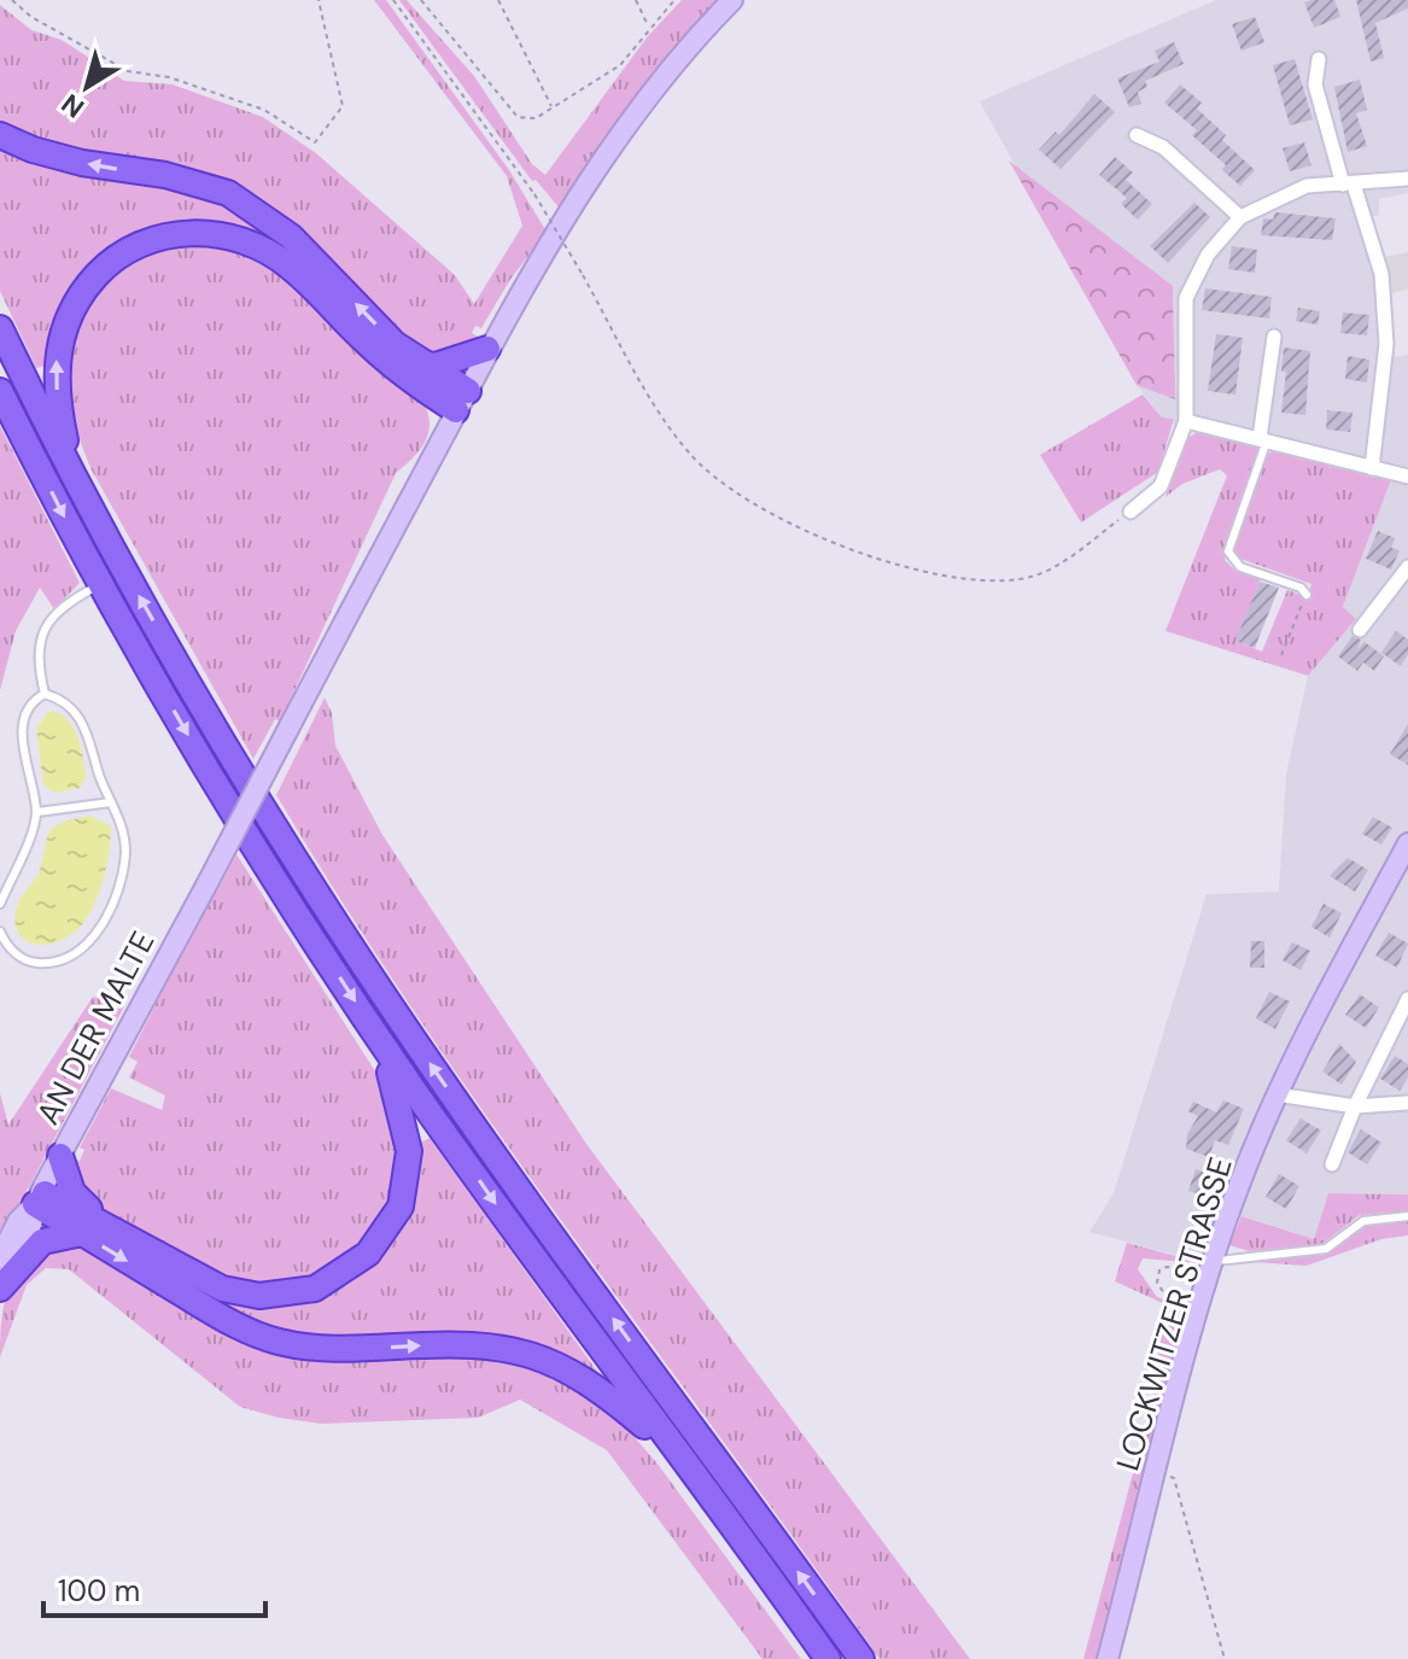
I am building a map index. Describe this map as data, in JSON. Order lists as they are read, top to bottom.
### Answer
{
  "streets": {
    "main road": ["AN DER MALTE", "LOCKWITZER STRASSE"]
  },
  "scale_bar": "100 m",
  "north": "bottom left"
}
